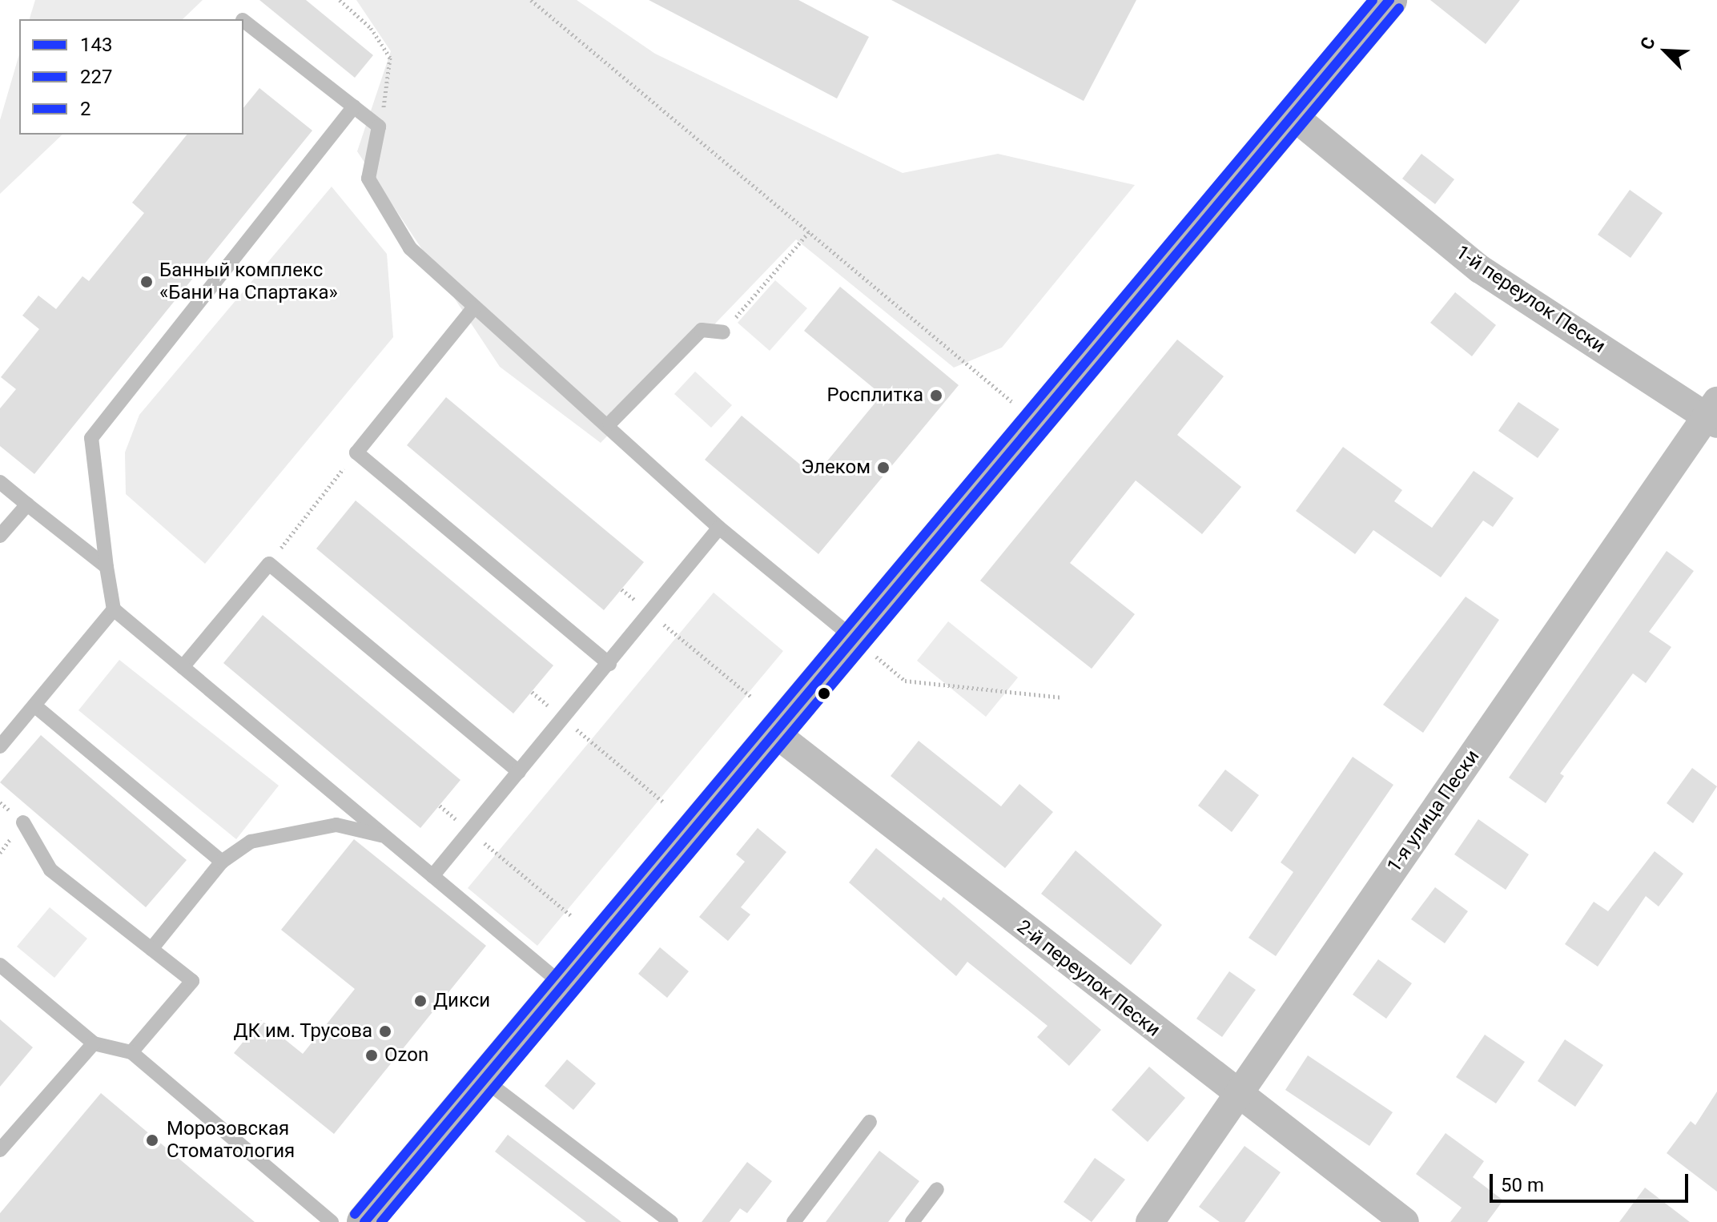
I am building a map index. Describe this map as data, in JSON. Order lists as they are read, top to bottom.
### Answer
{
  "streets": {
    "street": ["1-й переулок Пески", "1-я улица Пески", "2-й переулок Пески"]
  },
  "crossings": [
    ["1-й переулок Пески", "1-я улица Пески"],
    ["1-я улица Пески", "2-й переулок Пески"]
  ],
  "places": [
    "Банный комплекс «Бани на Спартака»",
    "Росплитка",
    "Элеком",
    "Дикси",
    "ДК им. Трусова",
    "Ozon",
    "Морозовская Стоматология"
  ],
  "lines": ["transit line 143", "transit line 2", "transit line 227"],
  "legend": ["143", "227", "2"],
  "scale_bar": "50 m",
  "north": "top left"
}
